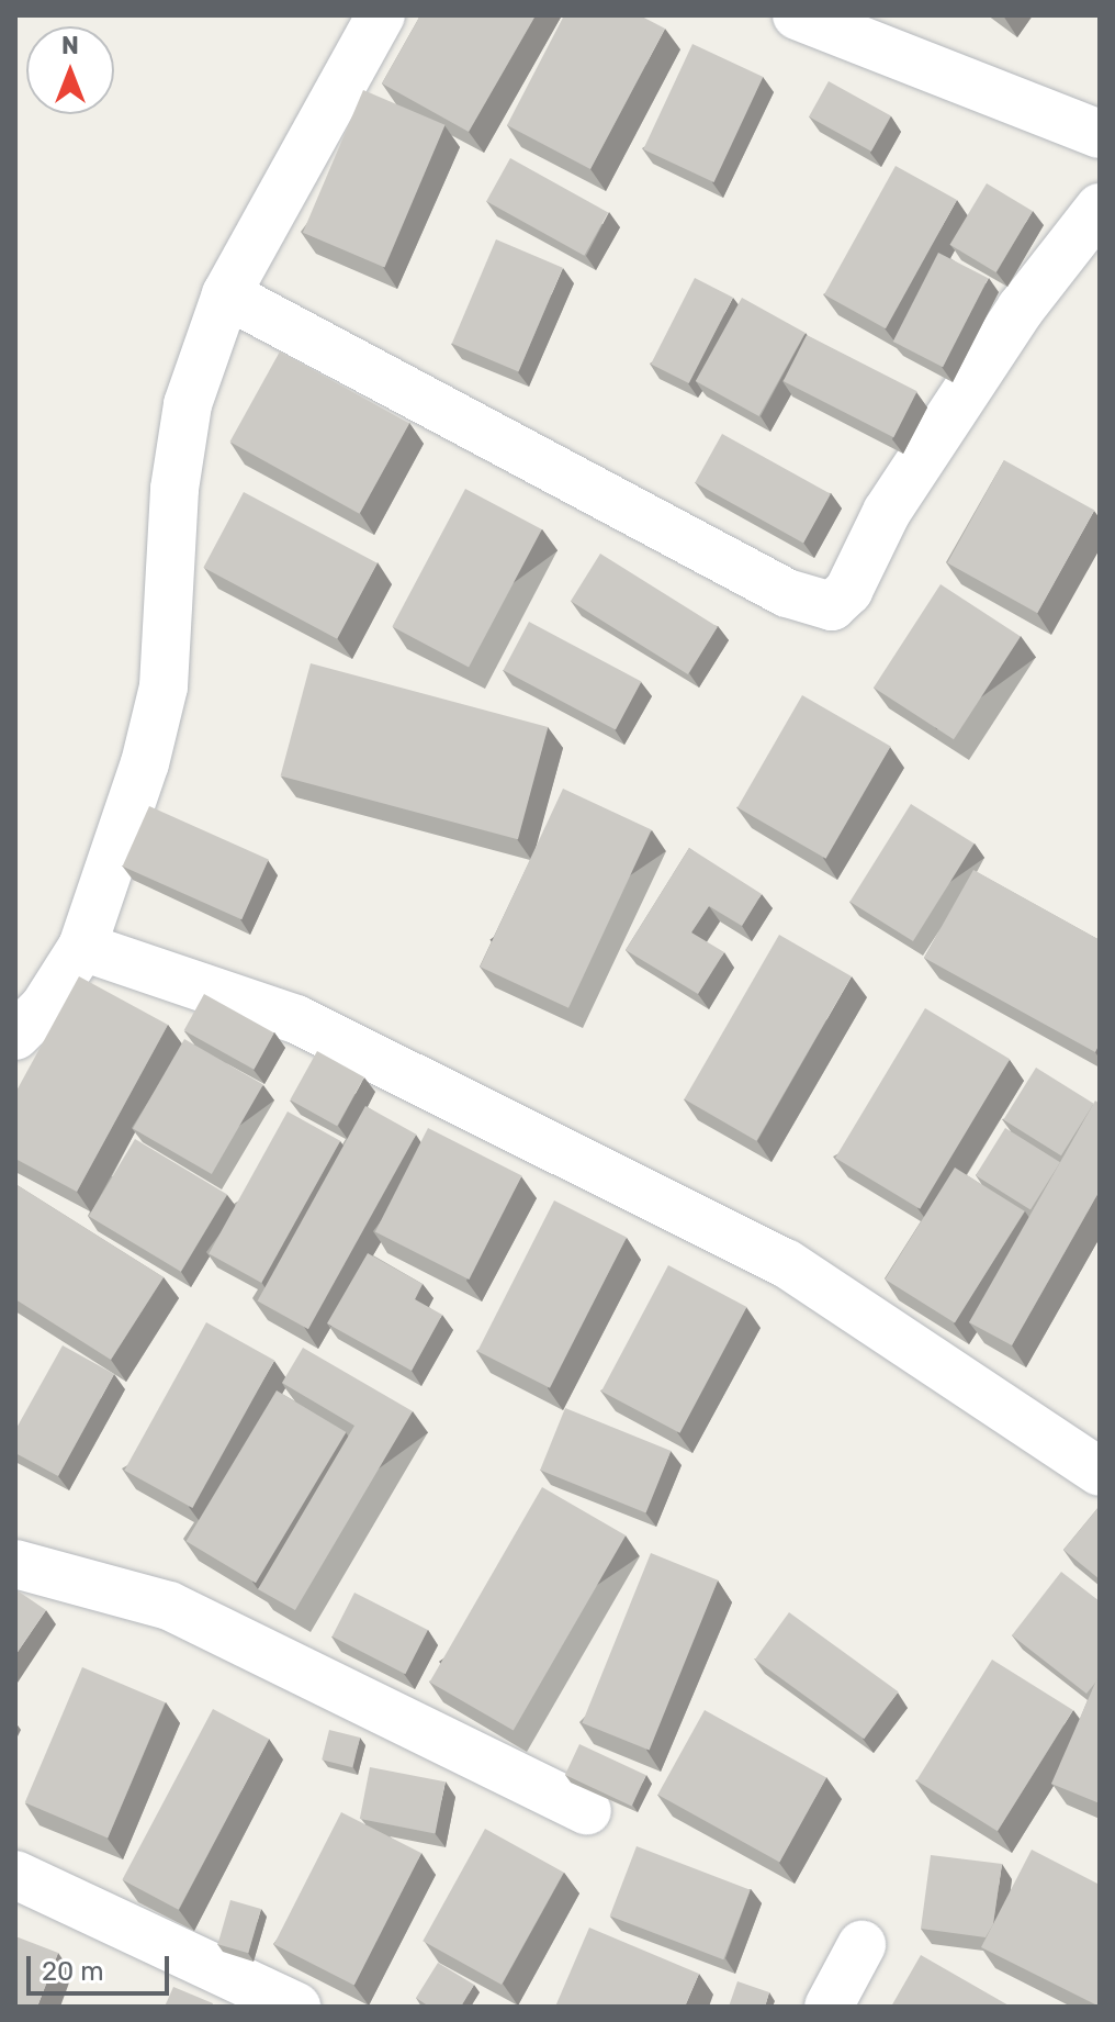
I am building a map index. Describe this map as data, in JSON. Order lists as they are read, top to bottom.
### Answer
{
  "scale_bar": "20 m",
  "north": "top"
}
